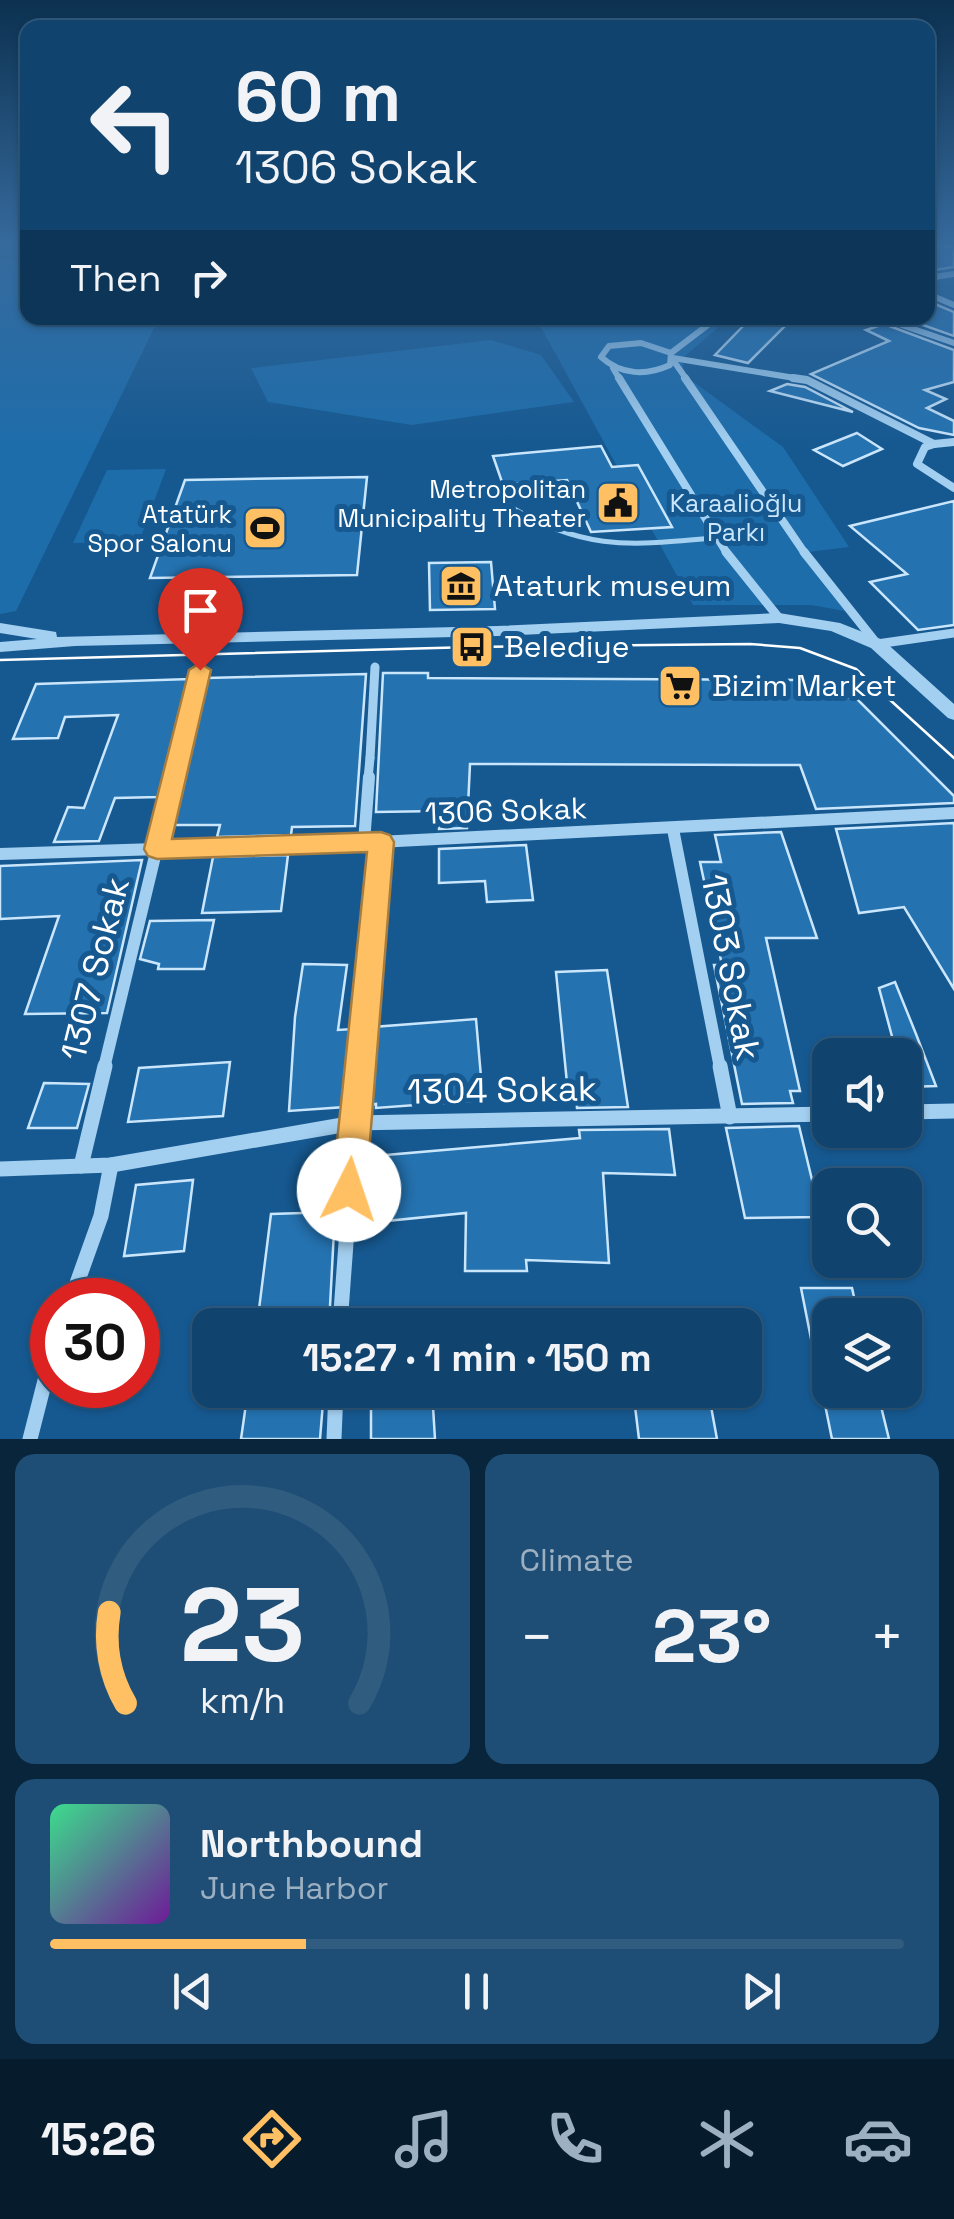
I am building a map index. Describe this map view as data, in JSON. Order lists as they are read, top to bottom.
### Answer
{
  "streets": {
    "street": [
      "1306 Sokak",
      "1303 Sokak",
      "1307 Sokak",
      "1304 Sokak"
    ]
  },
  "crossings": [
    ["1306 Sokak", "1303 Sokak"],
    ["1306 Sokak", "1307 Sokak"],
    ["1303 Sokak", "1304 Sokak"],
    ["1307 Sokak", "1304 Sokak"]
  ],
  "parks": ["Karaalioğlu Parkı"],
  "places": {
    "public building": ["Metropolitan Municipality Theater"],
    "sports": ["Atatürk Spor Salonu"],
    "museum": ["Ataturk museum"],
    "bus stop": ["Belediye"],
    "supermarket": ["Bizim Market"]
  },
  "page": {
    "turn": ["60 m", "1306 Sokak"],
    "then": "Then",
    "limit": "30",
    "trip": "15:27 · 1 min · 150 m",
    "tile": "Climate",
    "heat": ["−", "23°", "+"],
    "song": ["Northbound", "June Harbor"],
    "tabs": "15:26",
    "gauge": ["23", "km/h"]
  }
}
